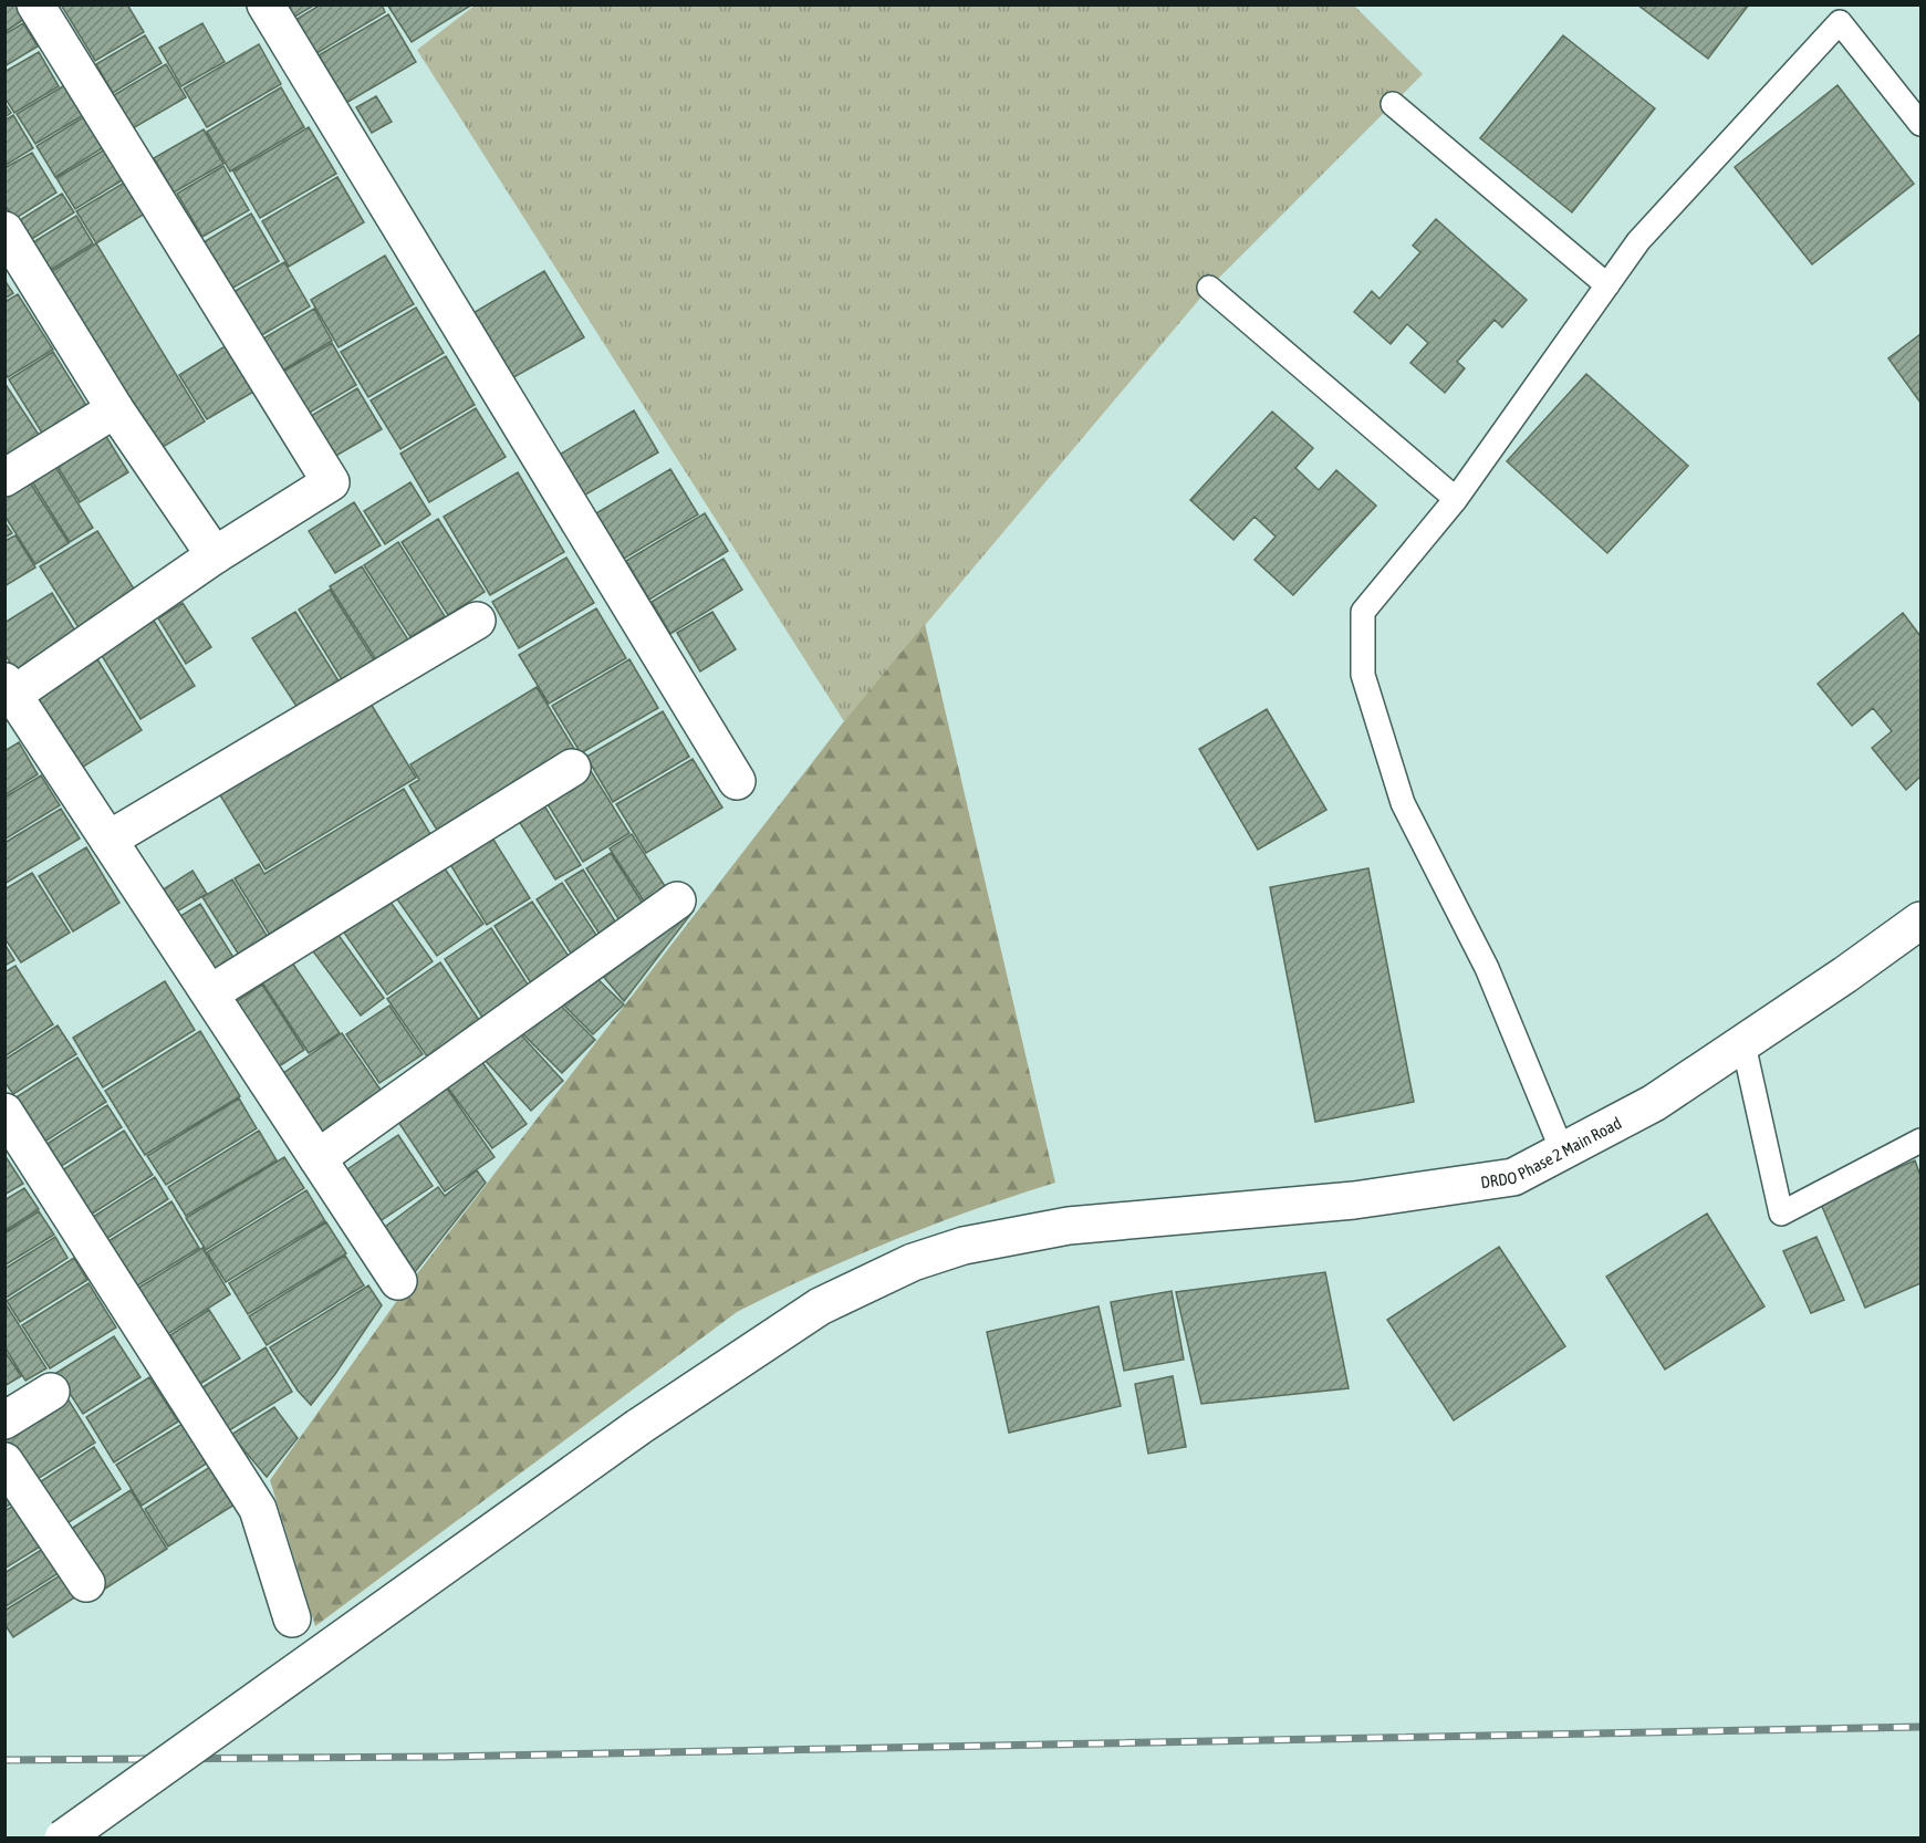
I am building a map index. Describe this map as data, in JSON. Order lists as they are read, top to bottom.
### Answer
{
  "streets": {
    "street": ["DRDO Phase 2 Main Road"]
  }
}
